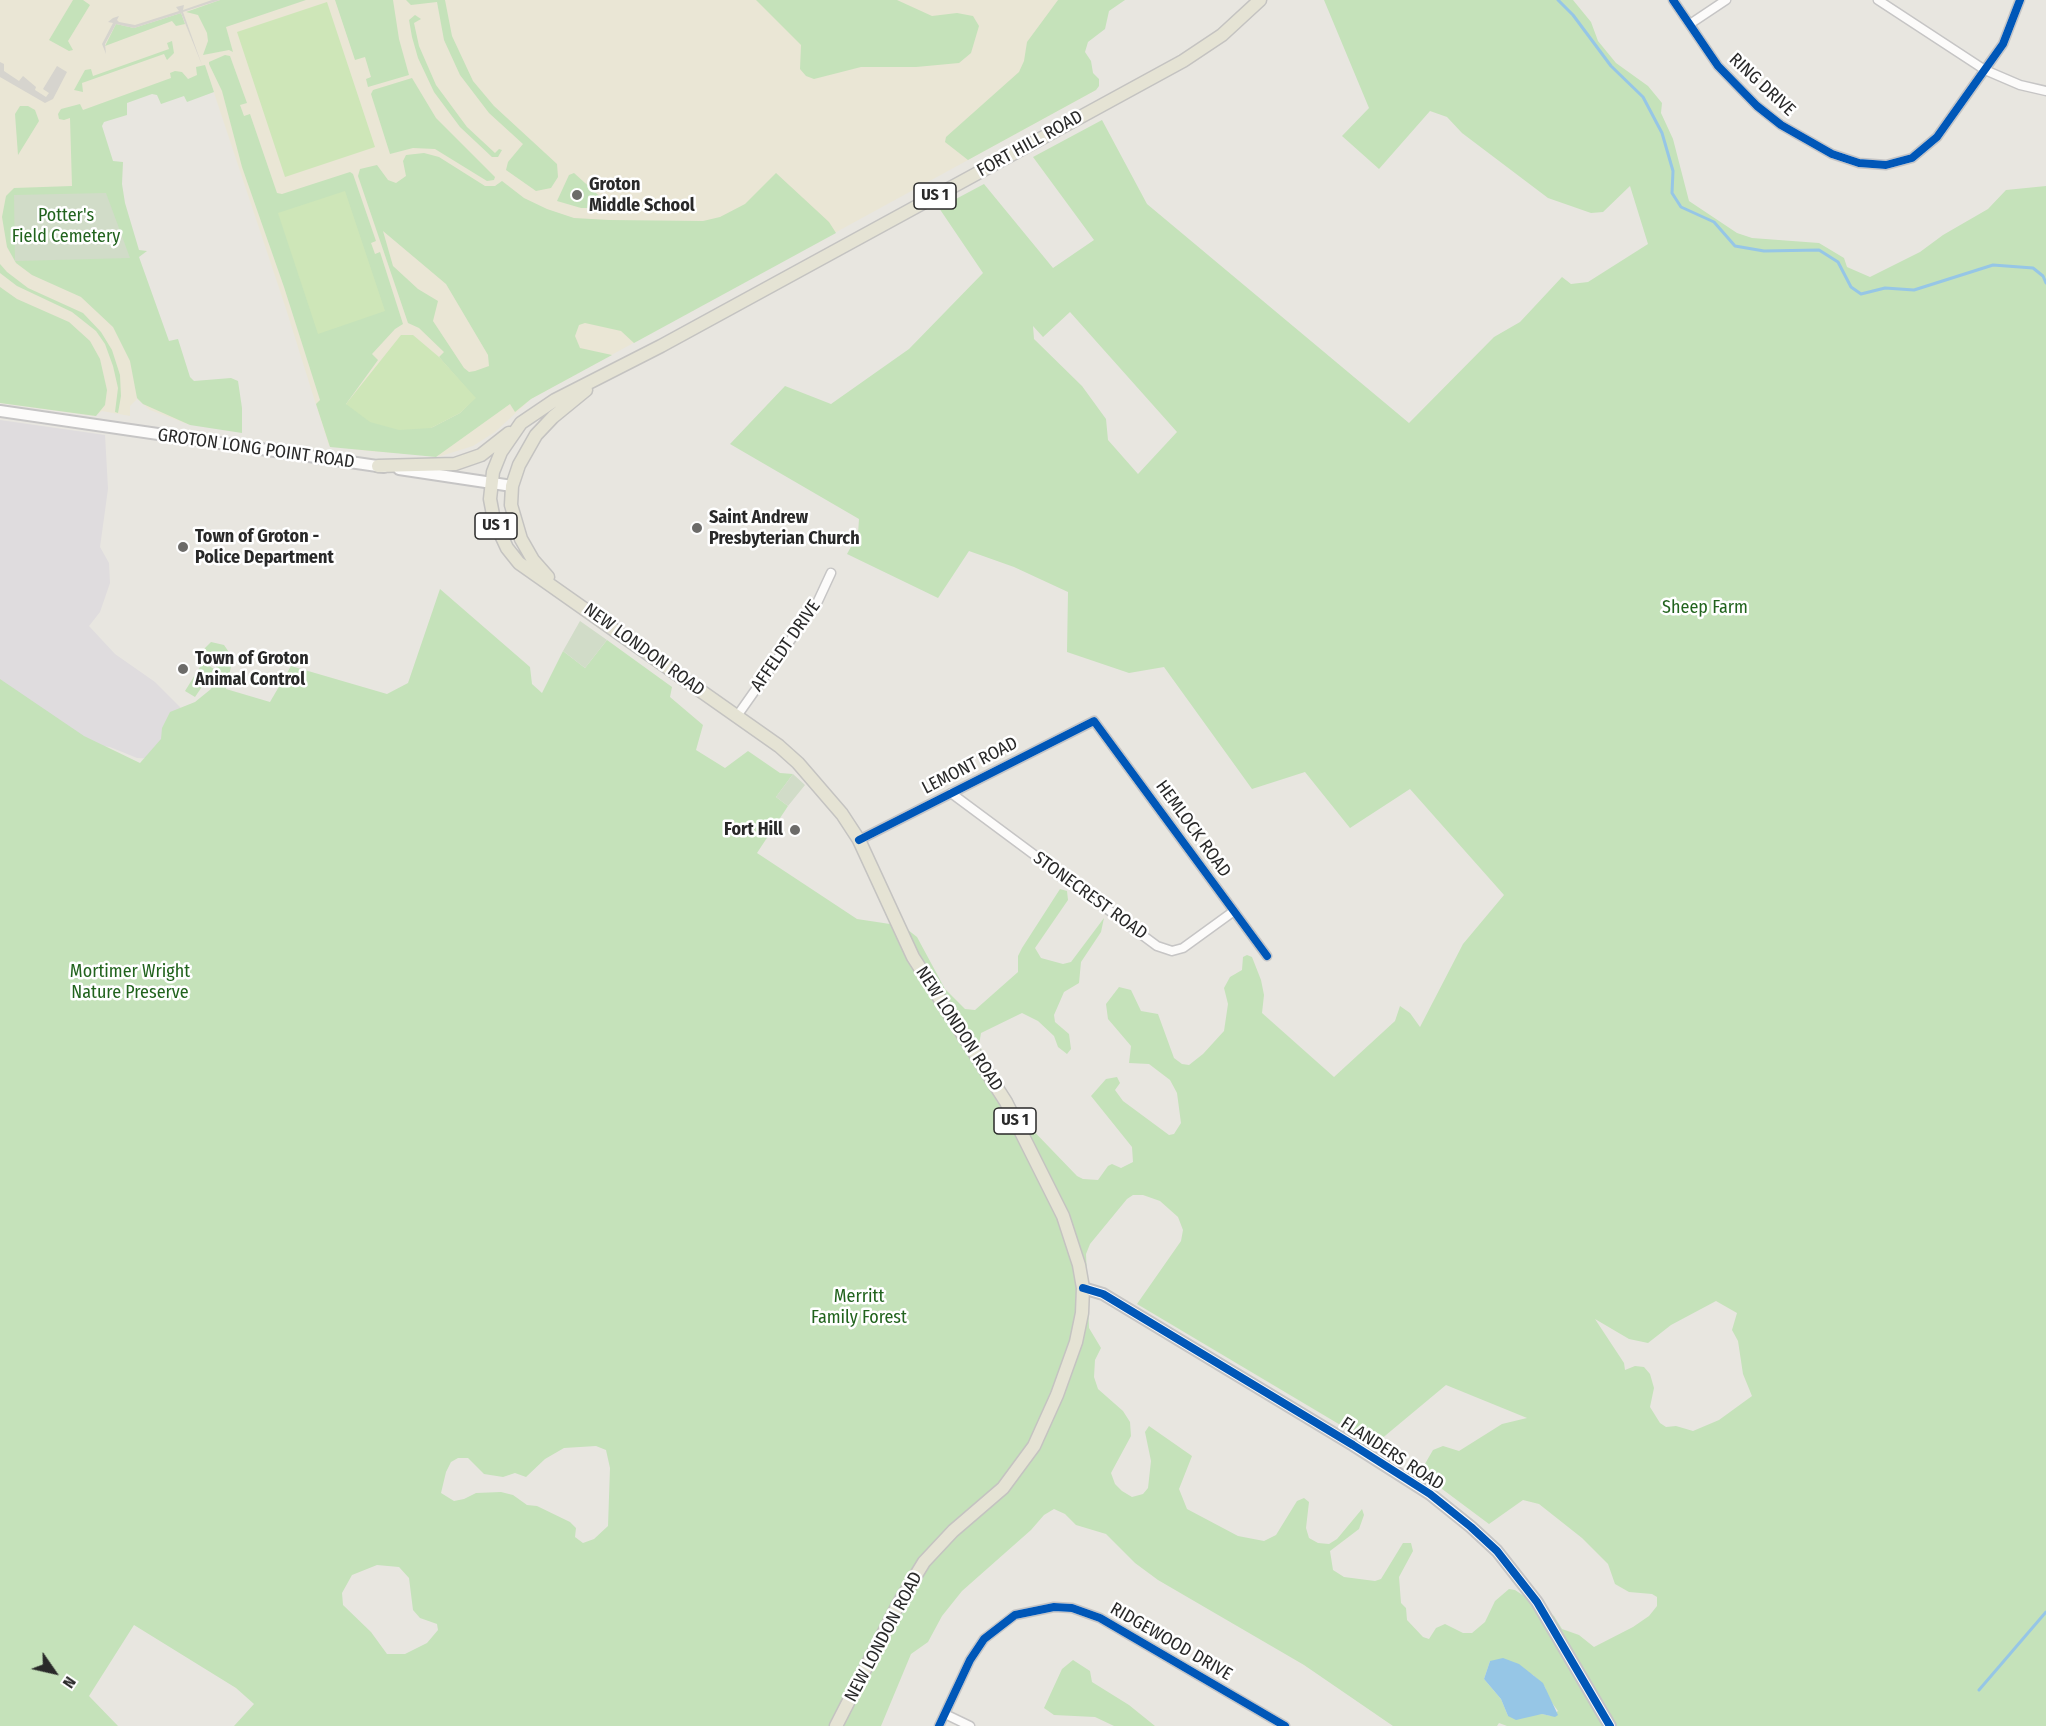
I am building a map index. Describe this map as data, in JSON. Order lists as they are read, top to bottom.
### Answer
{
  "streets": {
    "main road": ["FORT HILL ROAD", "US 1", "NEW LONDON ROAD"],
    "street": [
      "RING DRIVE",
      "GROTON LONG POINT ROAD",
      "AFFELDT DRIVE",
      "LEMONT ROAD",
      "HEMLOCK ROAD",
      "STONECREST ROAD",
      "FLANDERS ROAD",
      "RIDGEWOOD DRIVE"
    ]
  },
  "crossings": [
    ["FORT HILL ROAD", "GROTON LONG POINT ROAD"],
    ["FORT HILL ROAD", "NEW LONDON ROAD"],
    ["AFFELDT DRIVE", "NEW LONDON ROAD"],
    ["NEW LONDON ROAD", "LEMONT ROAD"],
    ["NEW LONDON ROAD", "FLANDERS ROAD"],
    ["LEMONT ROAD", "HEMLOCK ROAD"],
    ["LEMONT ROAD", "STONECREST ROAD"],
    ["HEMLOCK ROAD", "STONECREST ROAD"]
  ],
  "parks": [
    "Potter's Field Cemetery",
    "Sheep Farm",
    "Mortimer Wright Nature Preserve",
    "Merritt Family Forest"
  ],
  "places": [
    "Groton Middle School",
    "Saint Andrew Presbyterian Church",
    "Town of Groton - Police Department",
    "Town of Groton Animal Control",
    "Fort Hill"
  ],
  "north": "bottom right"
}
